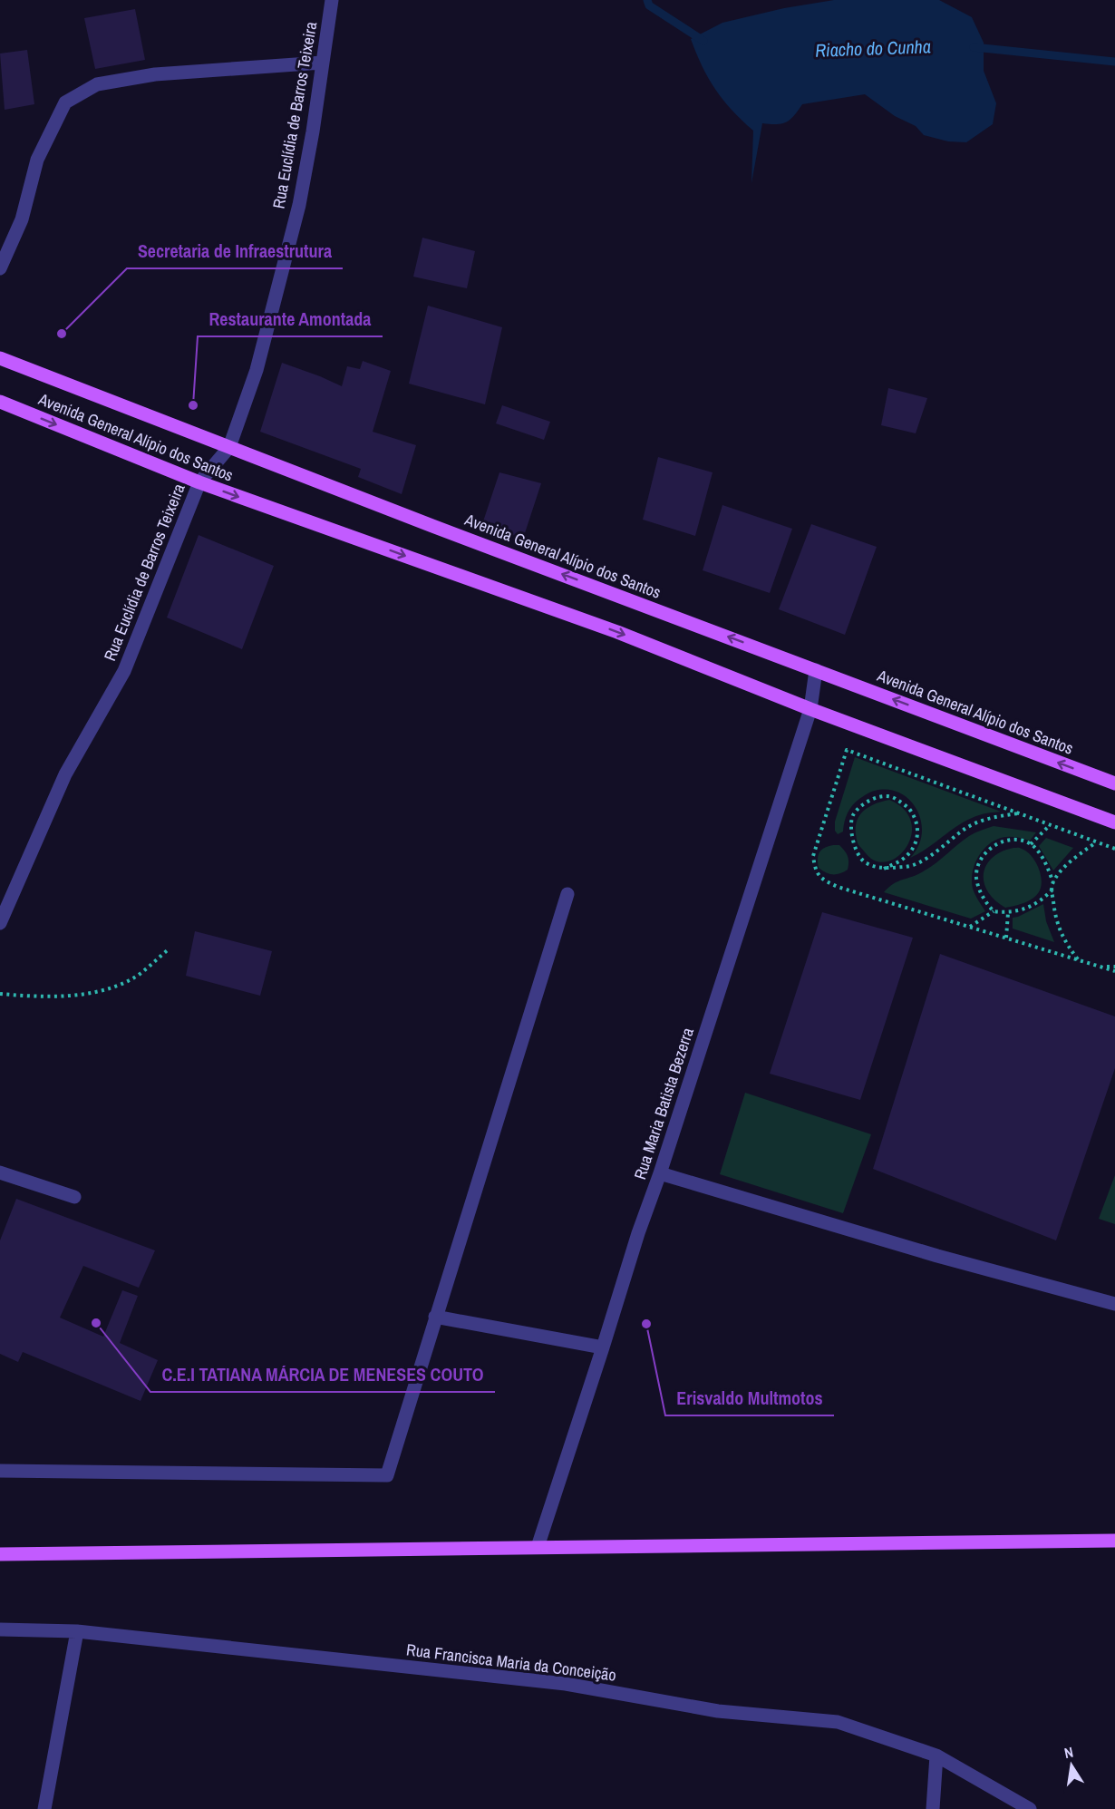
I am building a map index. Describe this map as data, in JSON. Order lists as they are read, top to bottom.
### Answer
{
  "streets": {
    "main road": ["Avenida General Alípio dos Santos"],
    "street": ["Rua Euclídia de Barros Teixeira", "Rua Maria Batista Bezerra", "Rua Francisca Maria da Conceição"]
  },
  "crossings": [
    ["Rua Euclídia de Barros Teixeira", "Avenida General Alípio dos Santos"],
    ["Avenida General Alípio dos Santos", "Rua Maria Batista Bezerra"]
  ],
  "water": ["Riacho do Cunha"],
  "places": [
    "Secretaria de Infraestrutura",
    "Restaurante Amontada",
    "C.E.I TATIANA MÁRCIA DE MENESES COUTO",
    "Erisvaldo Multmotos"
  ],
  "north": "top"
}
